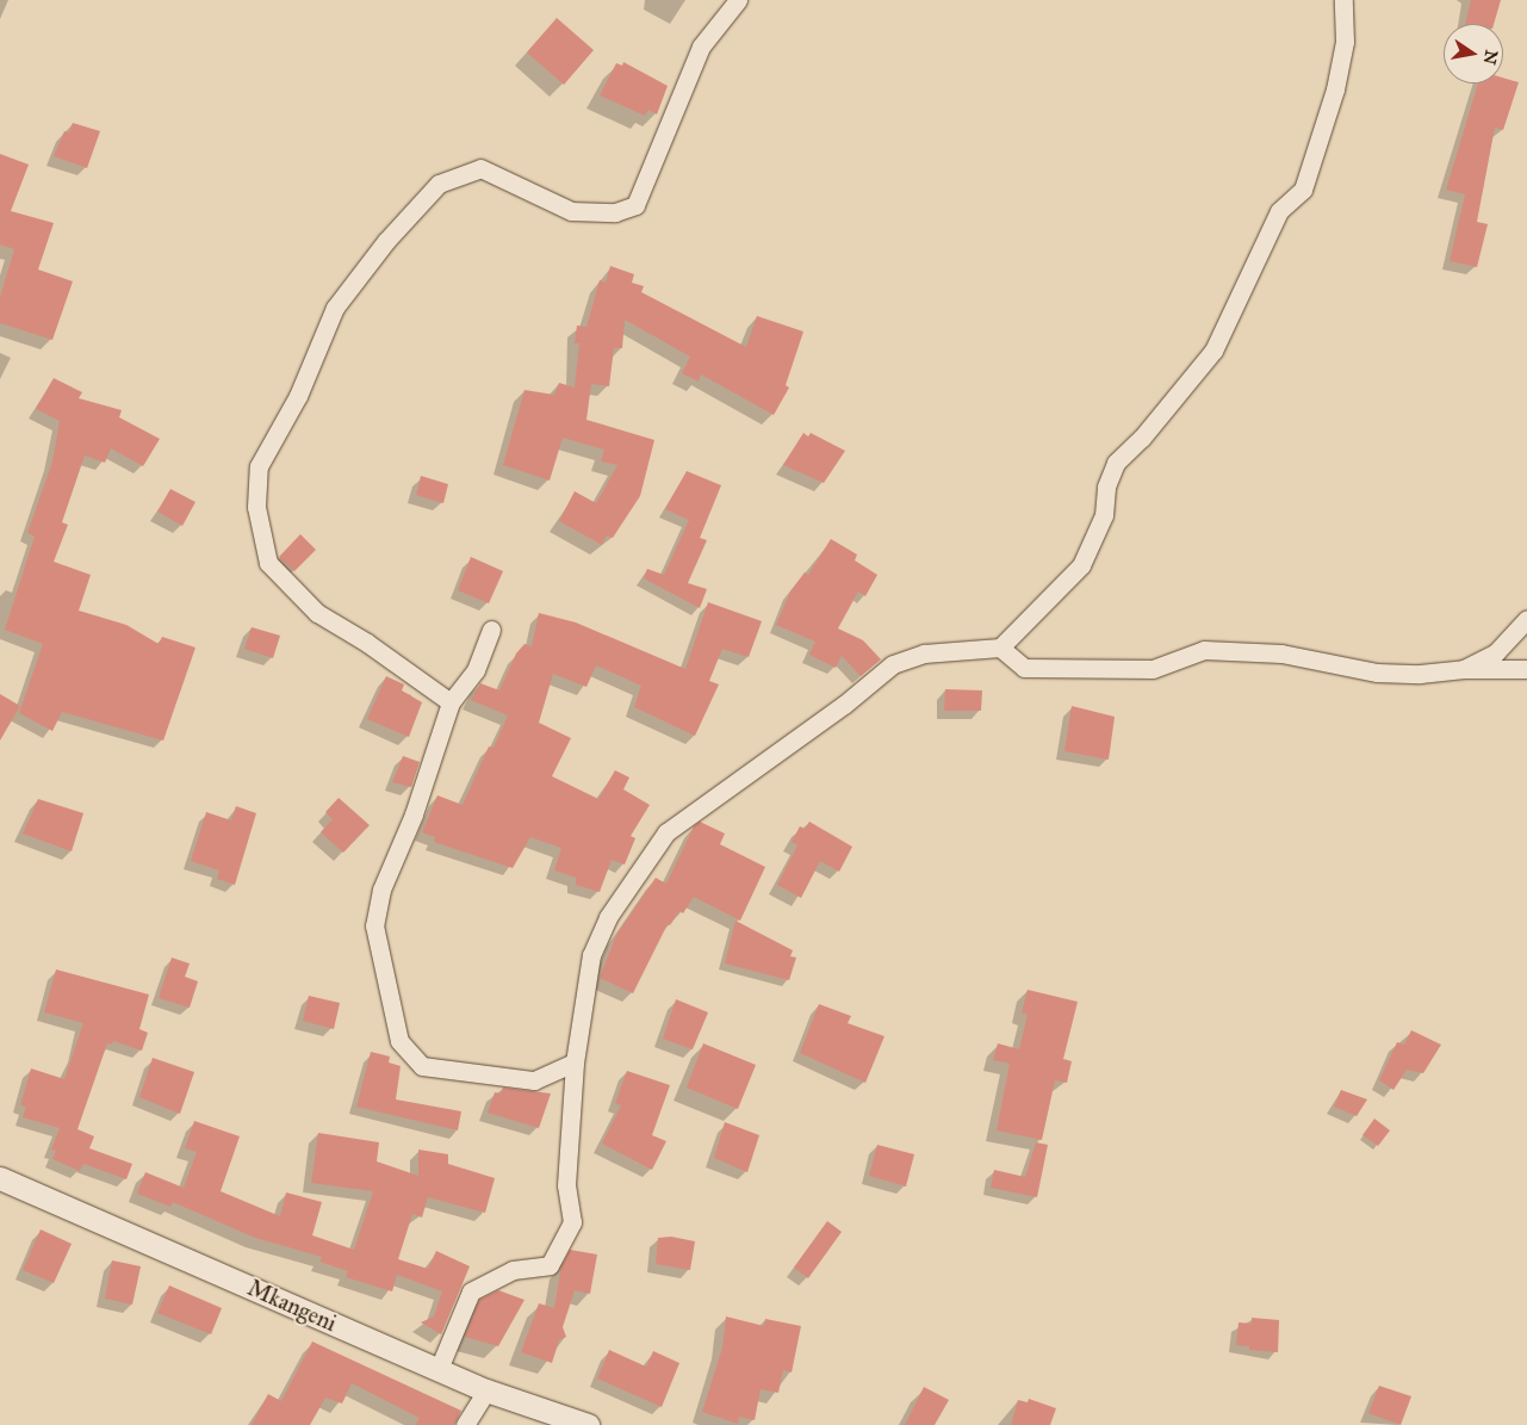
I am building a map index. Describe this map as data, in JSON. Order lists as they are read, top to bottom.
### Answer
{
  "streets": {
    "street": ["Mkangeni"]
  },
  "north": "right"
}
